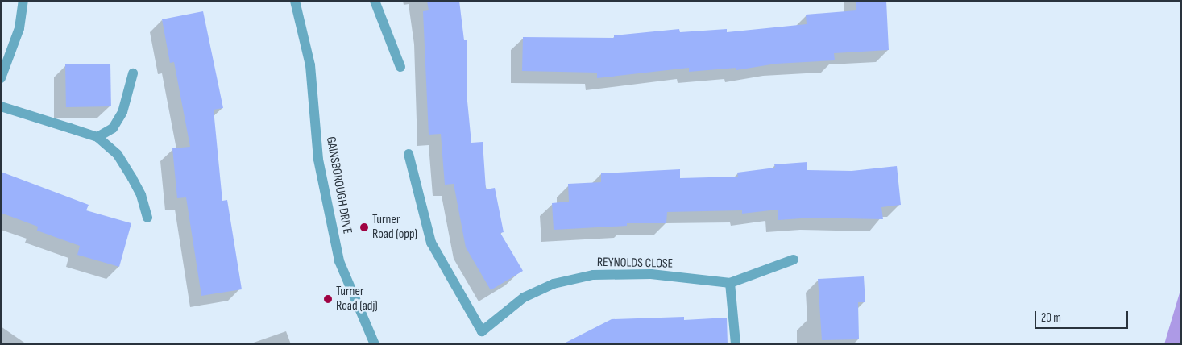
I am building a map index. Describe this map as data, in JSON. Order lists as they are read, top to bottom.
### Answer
{
  "streets": {
    "street": ["GAINSBOROUGH DRIVE", "REYNOLDS CLOSE"]
  },
  "places": ["Turner Road (opp)", "Turner Road (adj)"],
  "scale_bar": "20 m"
}
